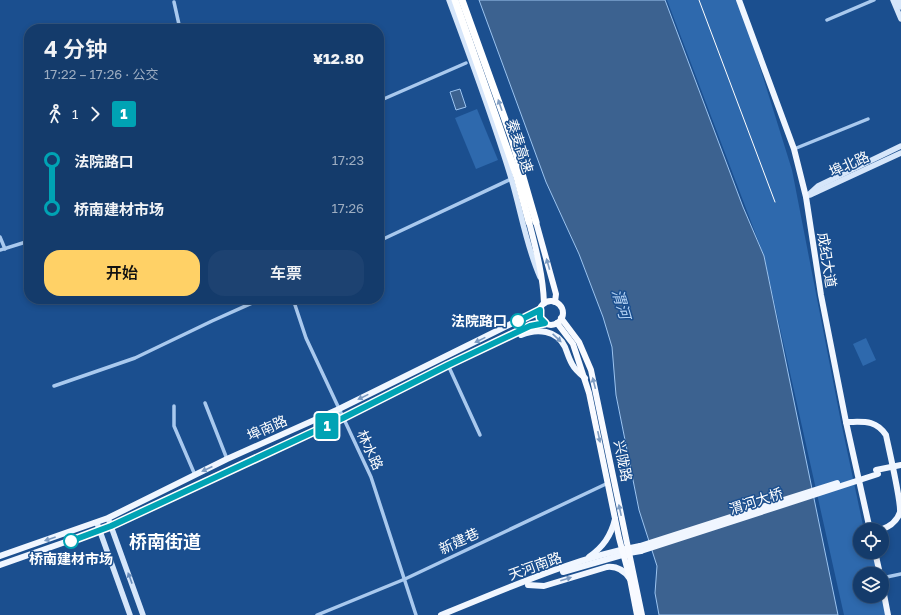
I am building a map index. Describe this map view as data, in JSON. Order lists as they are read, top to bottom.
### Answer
{
  "streets": {
    "highway": ["秦麦高速", "兴陇路"],
    "main road": [
      "埠北路",
      "成纪大道",
      "埠南路",
      "渭河大桥",
      "天河南路"
    ],
    "street": ["林水路", "新建巷"]
  },
  "crossings": [
    ["秦麦高速", "埠南路"],
    ["秦麦高速", "兴陇路"],
    ["埠北路", "成纪大道"],
    ["埠南路", "林水路"],
    ["埠南路", "兴陇路"],
    ["林水路", "新建巷"],
    ["兴陇路", "新建巷"],
    ["兴陇路", "天河南路"],
    ["渭河大桥", "天河南路"]
  ],
  "districts": ["桥南街道"],
  "water": ["渭河"],
  "places": ["法院路口", "桥南建材市场"],
  "lines": ["bus line 1"],
  "page": {
    "on_map": "1",
    "heading": ["4 分钟", "17:22 – 17:26 · 公交", "¥12.80"],
    "legs": ["1", "1"],
    "list": [
      {
        "name": "法院路口",
        "value": "17:23"
      },
      {
        "name": "桥南建材市场",
        "value": "17:26"
      }
    ],
    "buttons": ["开始", "车票"]
  }
}
